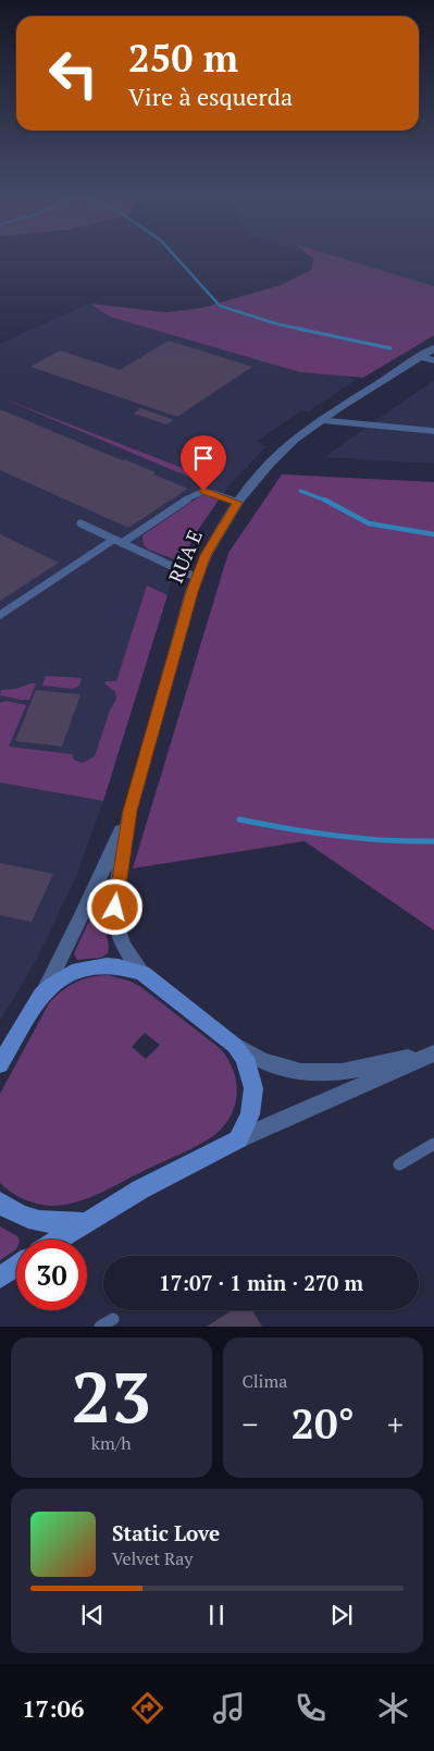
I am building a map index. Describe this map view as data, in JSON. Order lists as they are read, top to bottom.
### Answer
{
  "streets": {
    "street": ["RUA E"]
  },
  "page": {
    "turn": ["250 m", "Vire à esquerda"],
    "limit": "30",
    "trip": "17:07 · 1 min · 270 m",
    "tile": [
      ["23", "km/h"],
      "Clima"
    ],
    "heat": ["−", "20°", "+"],
    "song": ["Static Love", "Velvet Ray"],
    "tabs": "17:06"
  }
}
